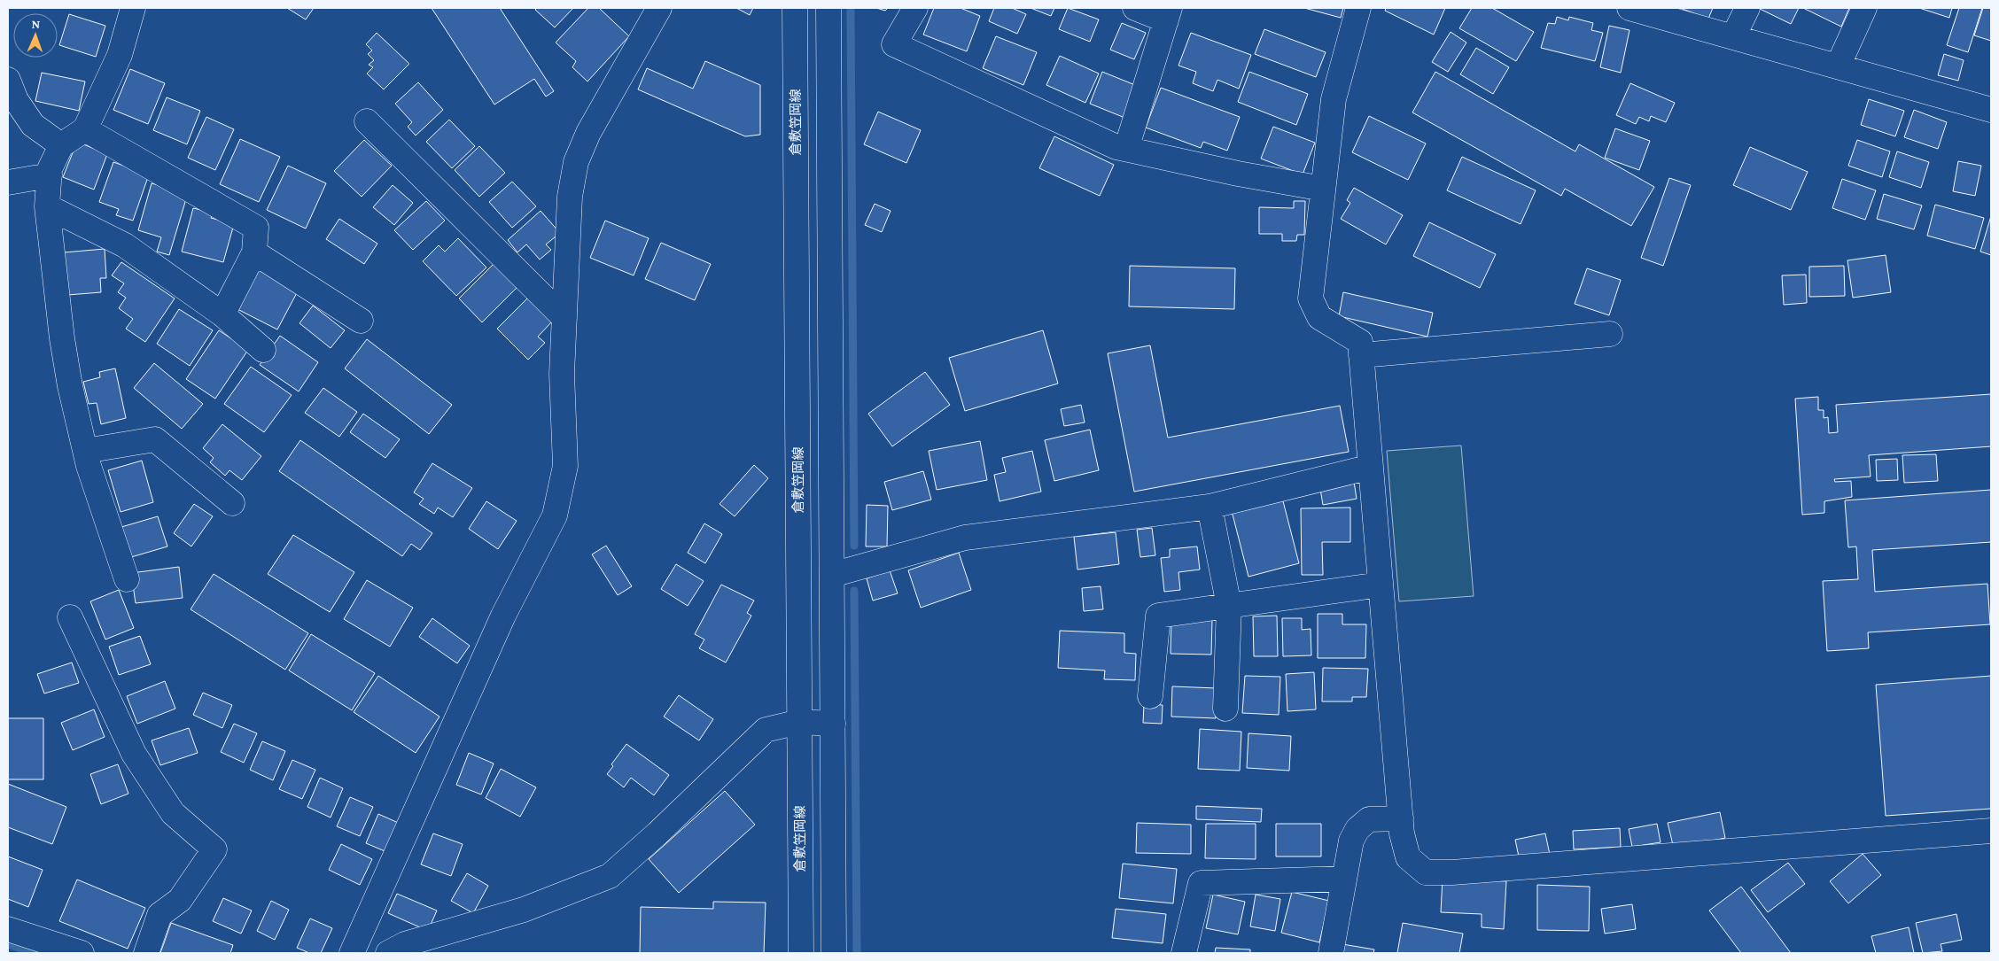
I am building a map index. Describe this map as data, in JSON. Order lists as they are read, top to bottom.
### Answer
{
  "streets": {
    "street": ["倉敷笠岡線"]
  },
  "north": "top"
}
